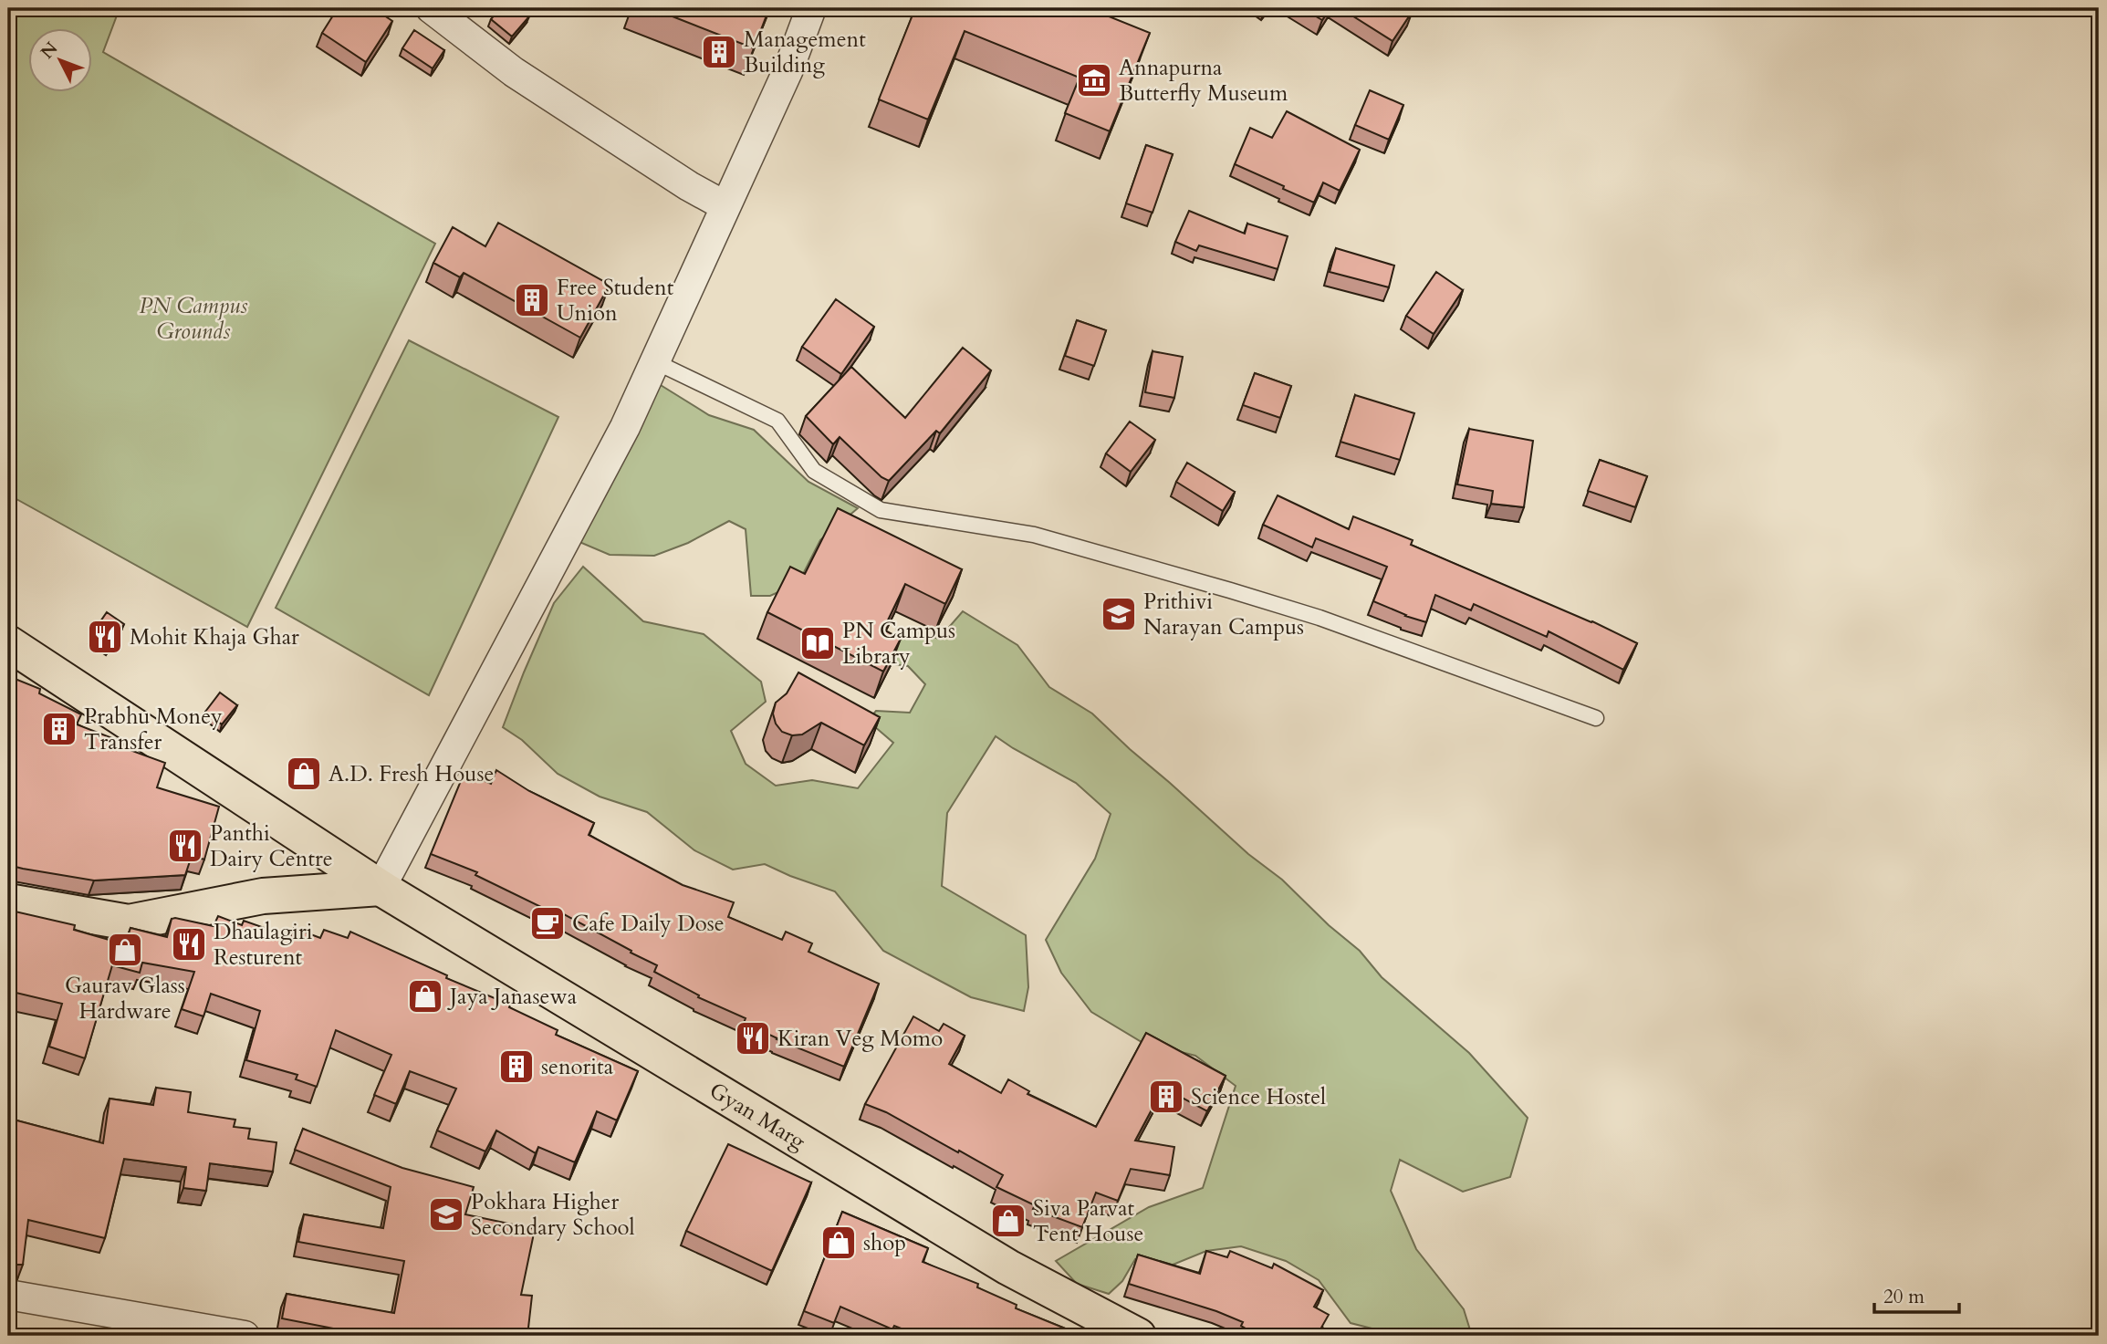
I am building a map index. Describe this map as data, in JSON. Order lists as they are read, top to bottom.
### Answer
{
  "streets": {
    "main road": ["Gyan Marg"]
  },
  "parks": ["PN Campus Grounds"],
  "places": {
    "building": [
      "Management Building",
      "Free Student Union",
      "Prabhu Money Transfer",
      "senorita",
      "Science Hostel"
    ],
    "museum": ["Annapurna Butterfly Museum"],
    "school or university": ["Prithivi Narayan Campus", "Pokhara Higher Secondary School"],
    "restaurant": [
      "Mohit Khaja Ghar",
      "Panthi Dairy Centre",
      "Dhaulagiri Resturent",
      "Kiran Veg Momo"
    ],
    "library": ["PN Campus Library"],
    "shop": [
      "A.D. Fresh House",
      "Gaurav Glass Hardware",
      "Jaya Janasewa",
      "Siva Parvat Tent House",
      "shop"
    ],
    "cafe": ["Cafe Daily Dose"]
  },
  "scale_bar": "20 m",
  "north": "top left"
}
